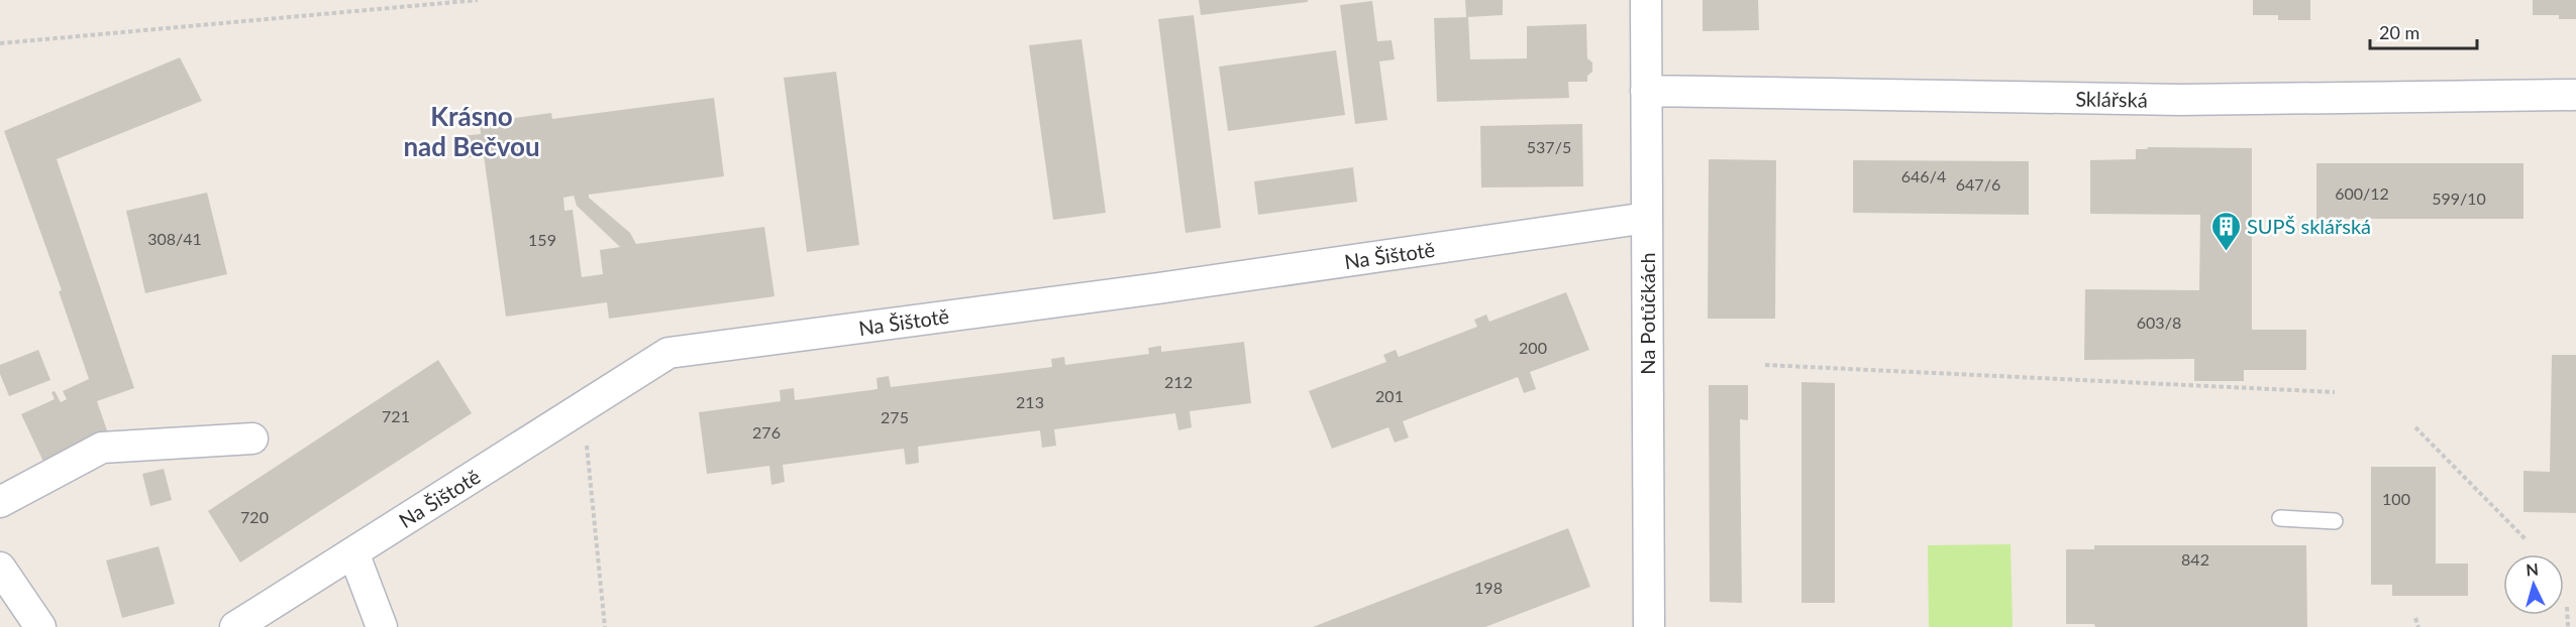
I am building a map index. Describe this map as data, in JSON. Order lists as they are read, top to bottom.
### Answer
{
  "streets": {
    "street": ["Sklářská", "Na Šištotě", "Na Potůčkách"]
  },
  "crossings": [
    ["Sklářská", "Na Potůčkách"],
    ["Na Šištotě", "Na Potůčkách"]
  ],
  "districts": ["Krásno nad Bečvou"],
  "places": {
    "building": ["SUPŠ sklářská"]
  },
  "house_numbers": [
    "537/5",
    "646/4",
    "647/6",
    "600/12",
    "599/10",
    "308/41",
    "159",
    "603/8",
    "200",
    "212",
    "201",
    "213",
    "721",
    "275",
    "276",
    "100",
    "720",
    "842",
    "198"
  ],
  "scale_bar": "20 m",
  "north": "top"
}
